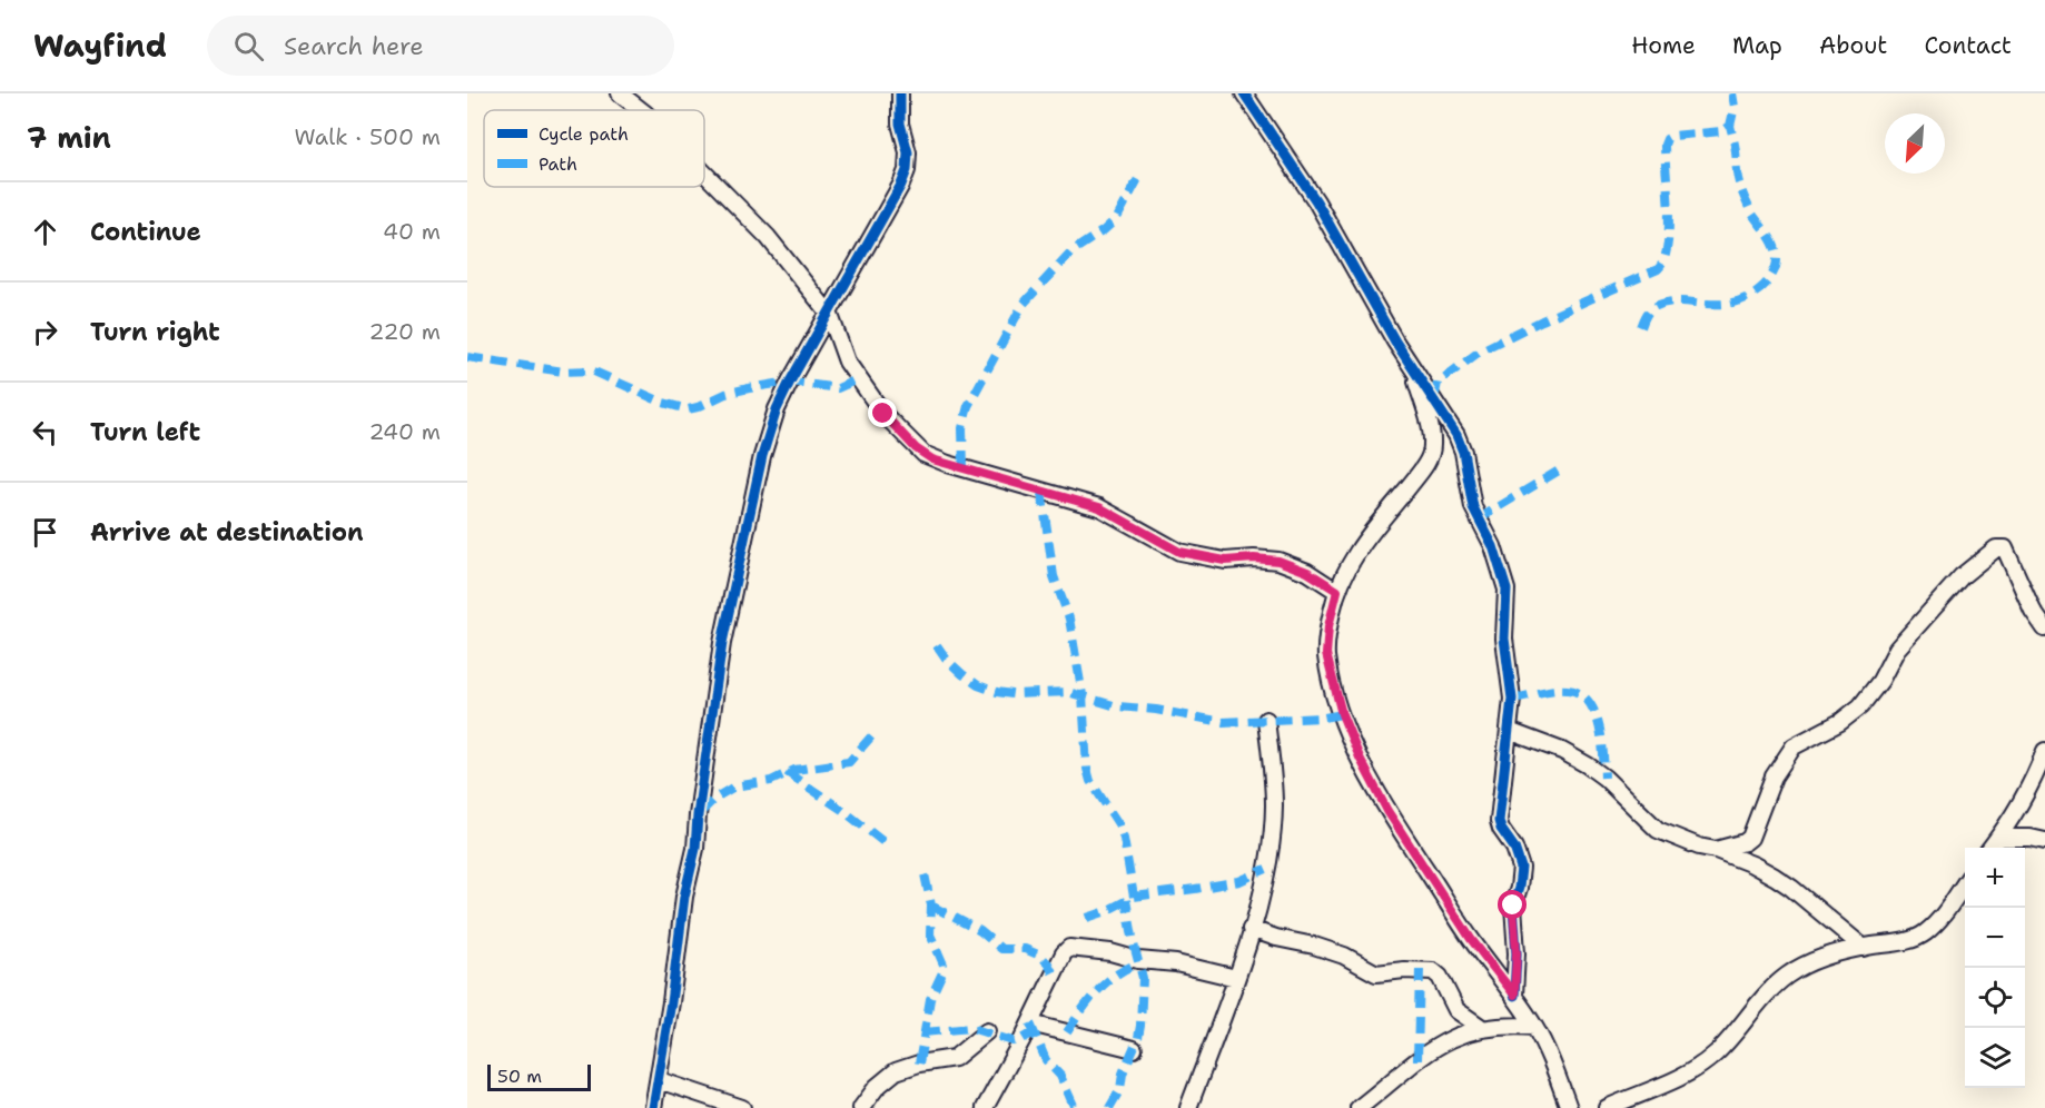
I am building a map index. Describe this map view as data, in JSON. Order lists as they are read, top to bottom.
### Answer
{
  "legend": ["Cycle path", "Path"],
  "scale_bar": "50 m",
  "north": "bottom left",
  "page": {
    "header": "Wayfind",
    "search": "Search here",
    "nav": [
      "Home",
      "Map",
      "About",
      "Contact"
    ],
    "heading": ["7 min", "Walk · 500 m"],
    "list": [
      ["Continue", "40 m"],
      ["Turn right", "220 m"],
      ["Turn left", "240 m"],
      "Arrive at destination"
    ],
    "map_buttons": ["+", "−"],
    "scale": "50 m"
  }
}
